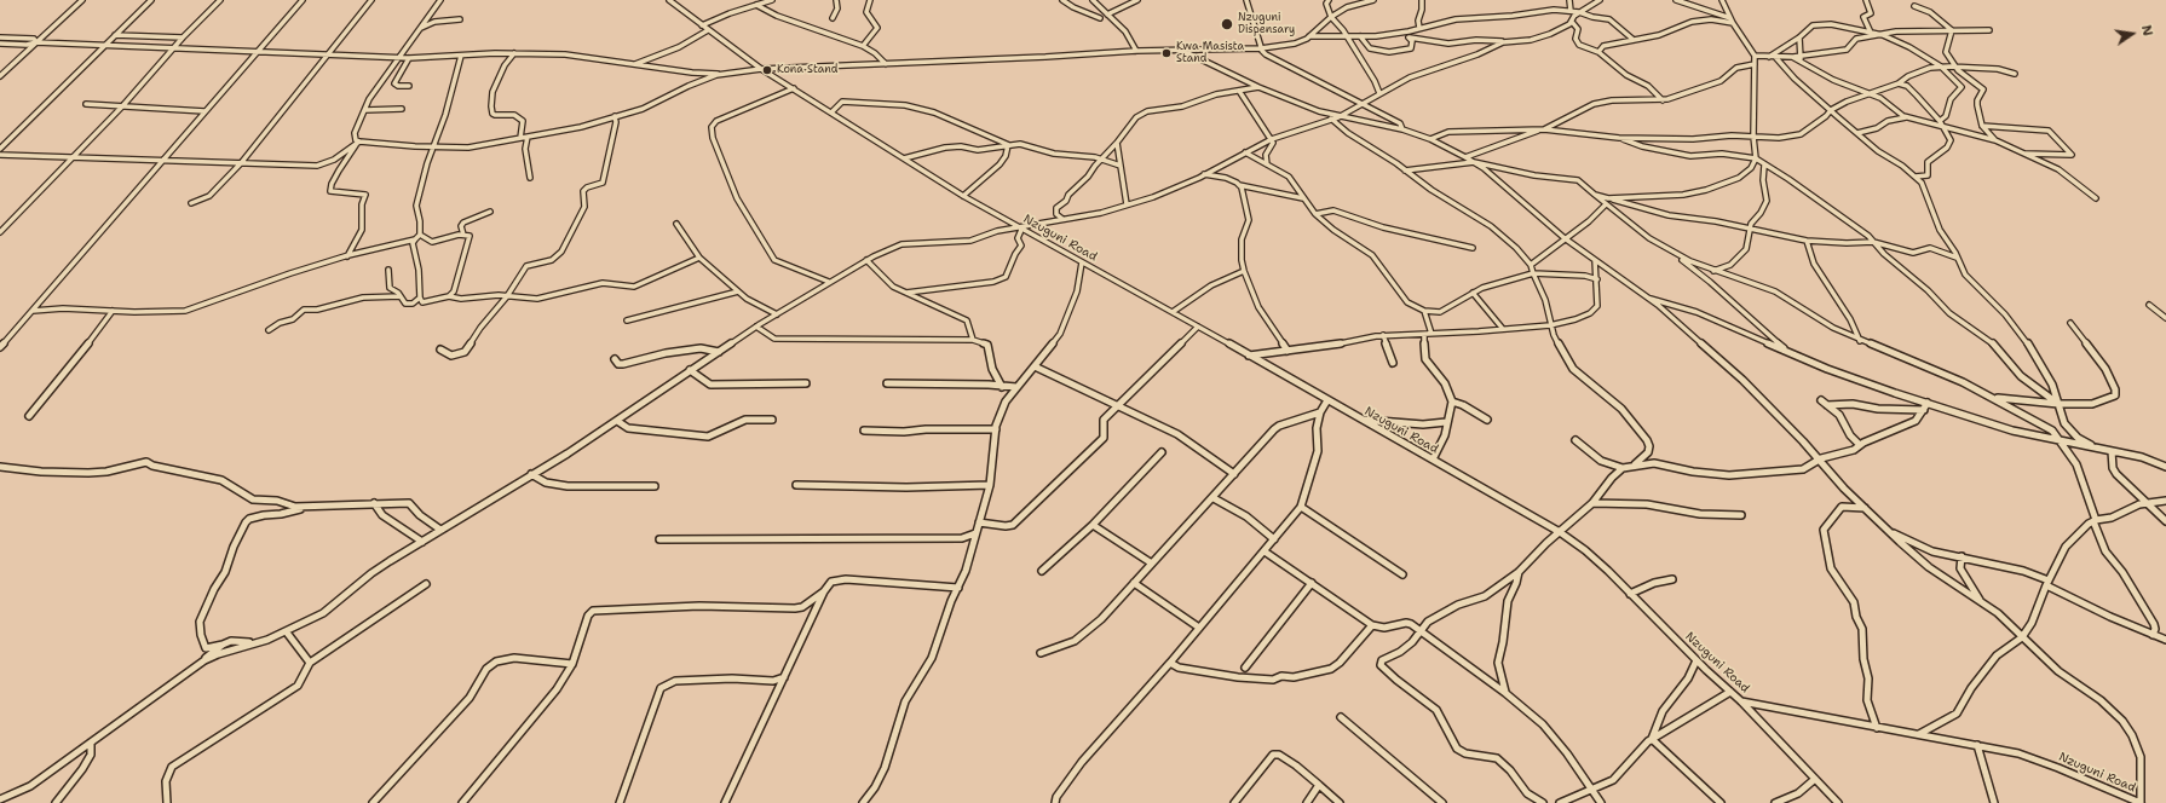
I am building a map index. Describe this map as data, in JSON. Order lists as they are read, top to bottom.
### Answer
{
  "streets": {
    "street": ["Nzuguni Road"]
  },
  "places": ["Nzuguni Dispensary", "Kwa Masista Stand", "Kona Stand"],
  "north": "right"
}
